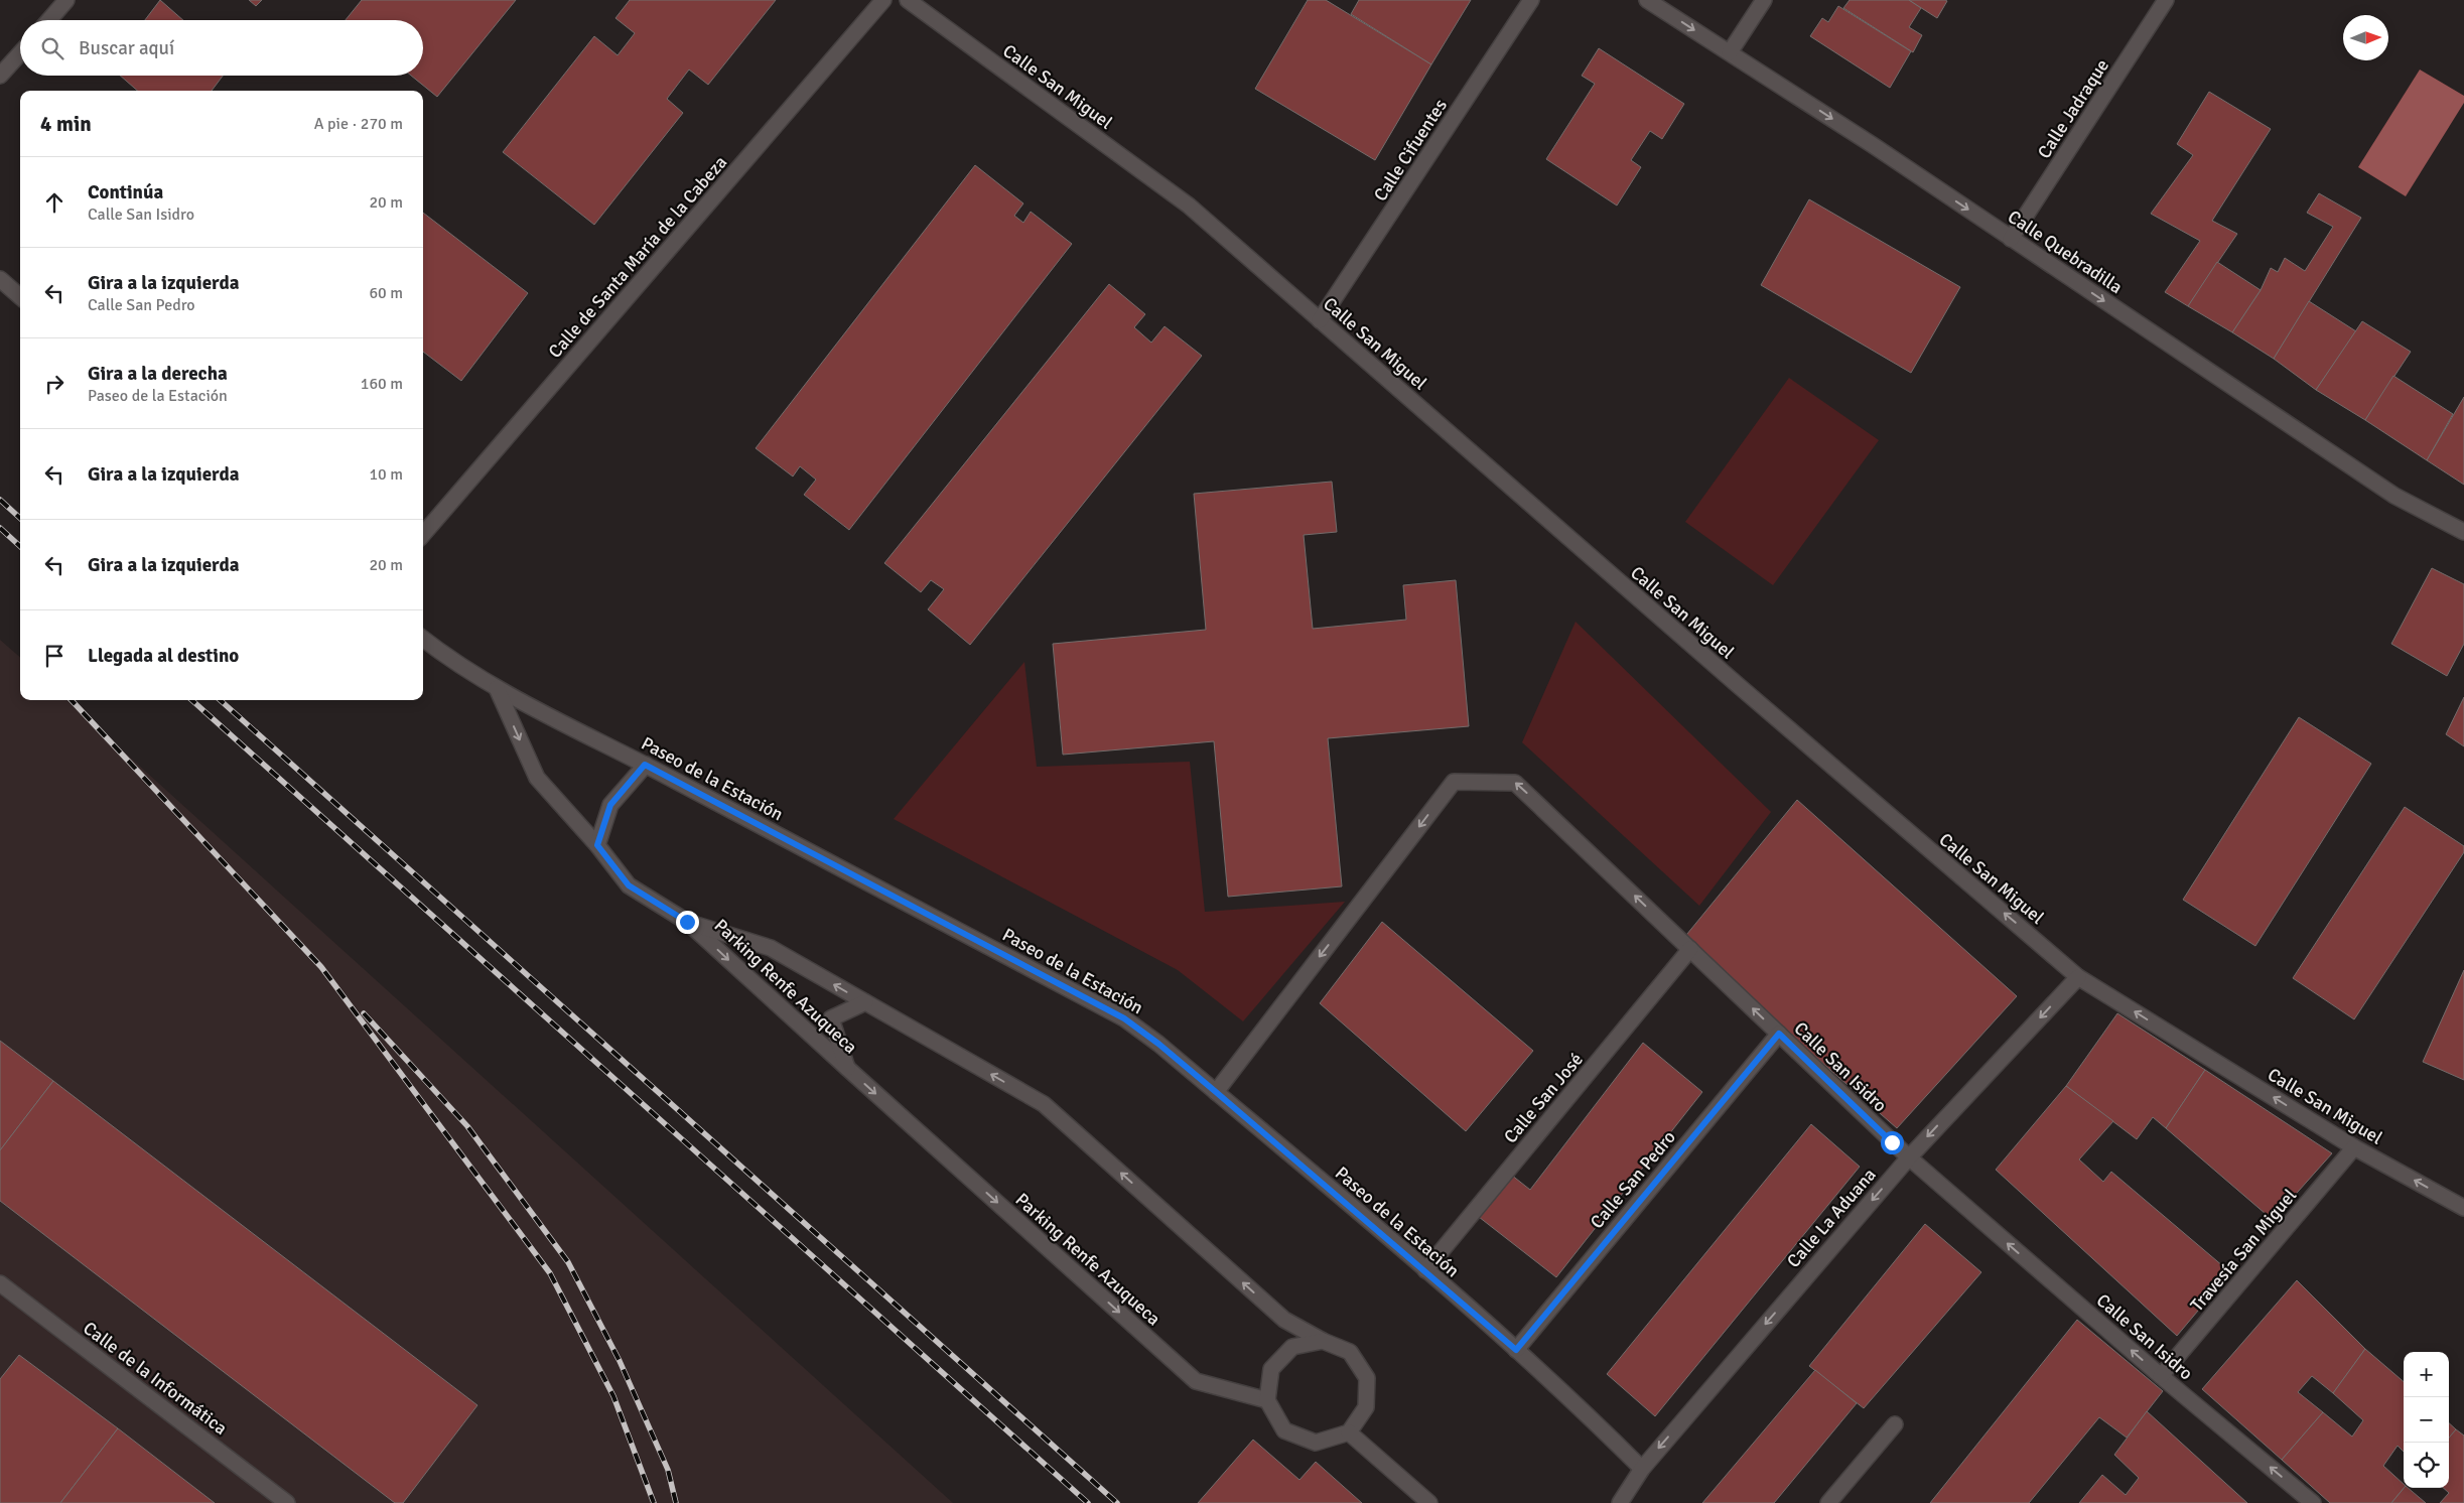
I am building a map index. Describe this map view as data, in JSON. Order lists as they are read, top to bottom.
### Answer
{
  "streets": {
    "street": [
      "Calle San Miguel",
      "Calle Jadraque",
      "Calle Cifuentes",
      "Calle Quebradilla",
      "Calle de Santa María de la Cabeza",
      "Paseo de la Estación",
      "Parking Renfe Azuqueca",
      "Calle San Isidro",
      "Calle San José",
      "Calle San Pedro",
      "Calle La Aduana",
      "Travesía San Miguel",
      "Calle de la Informática"
    ]
  },
  "crossings": [
    ["Calle San Miguel", "Calle Cifuentes"],
    ["Calle San Miguel", "Calle La Aduana"],
    ["Calle San Miguel", "Travesía San Miguel"],
    ["Calle Jadraque", "Calle Quebradilla"],
    ["Paseo de la Estación", "Calle San Isidro"],
    ["Paseo de la Estación", "Calle San José"],
    ["Paseo de la Estación", "Calle San Pedro"],
    ["Paseo de la Estación", "Calle La Aduana"],
    ["Calle San Isidro", "Calle San José"],
    ["Calle San Isidro", "Calle San Pedro"],
    ["Calle San Isidro", "Calle La Aduana"],
    ["Calle San Isidro", "Travesía San Miguel"]
  ],
  "one_way": ["Calle San Miguel", "Calle Quebradilla", "Calle La Aduana"],
  "north": "right",
  "page": {
    "search": "Buscar aquí",
    "heading": ["4 min", "A pie · 270 m"],
    "list": [
      ["Continúa", "Calle San Isidro", "20 m"],
      ["Gira a la izquierda", "Calle San Pedro", "60 m"],
      ["Gira a la derecha", "Paseo de la Estación", "160 m"],
      ["Gira a la izquierda", "10 m"],
      ["Gira a la izquierda", "20 m"],
      "Llegada al destino"
    ],
    "map_buttons": ["+", "−"]
  }
}
